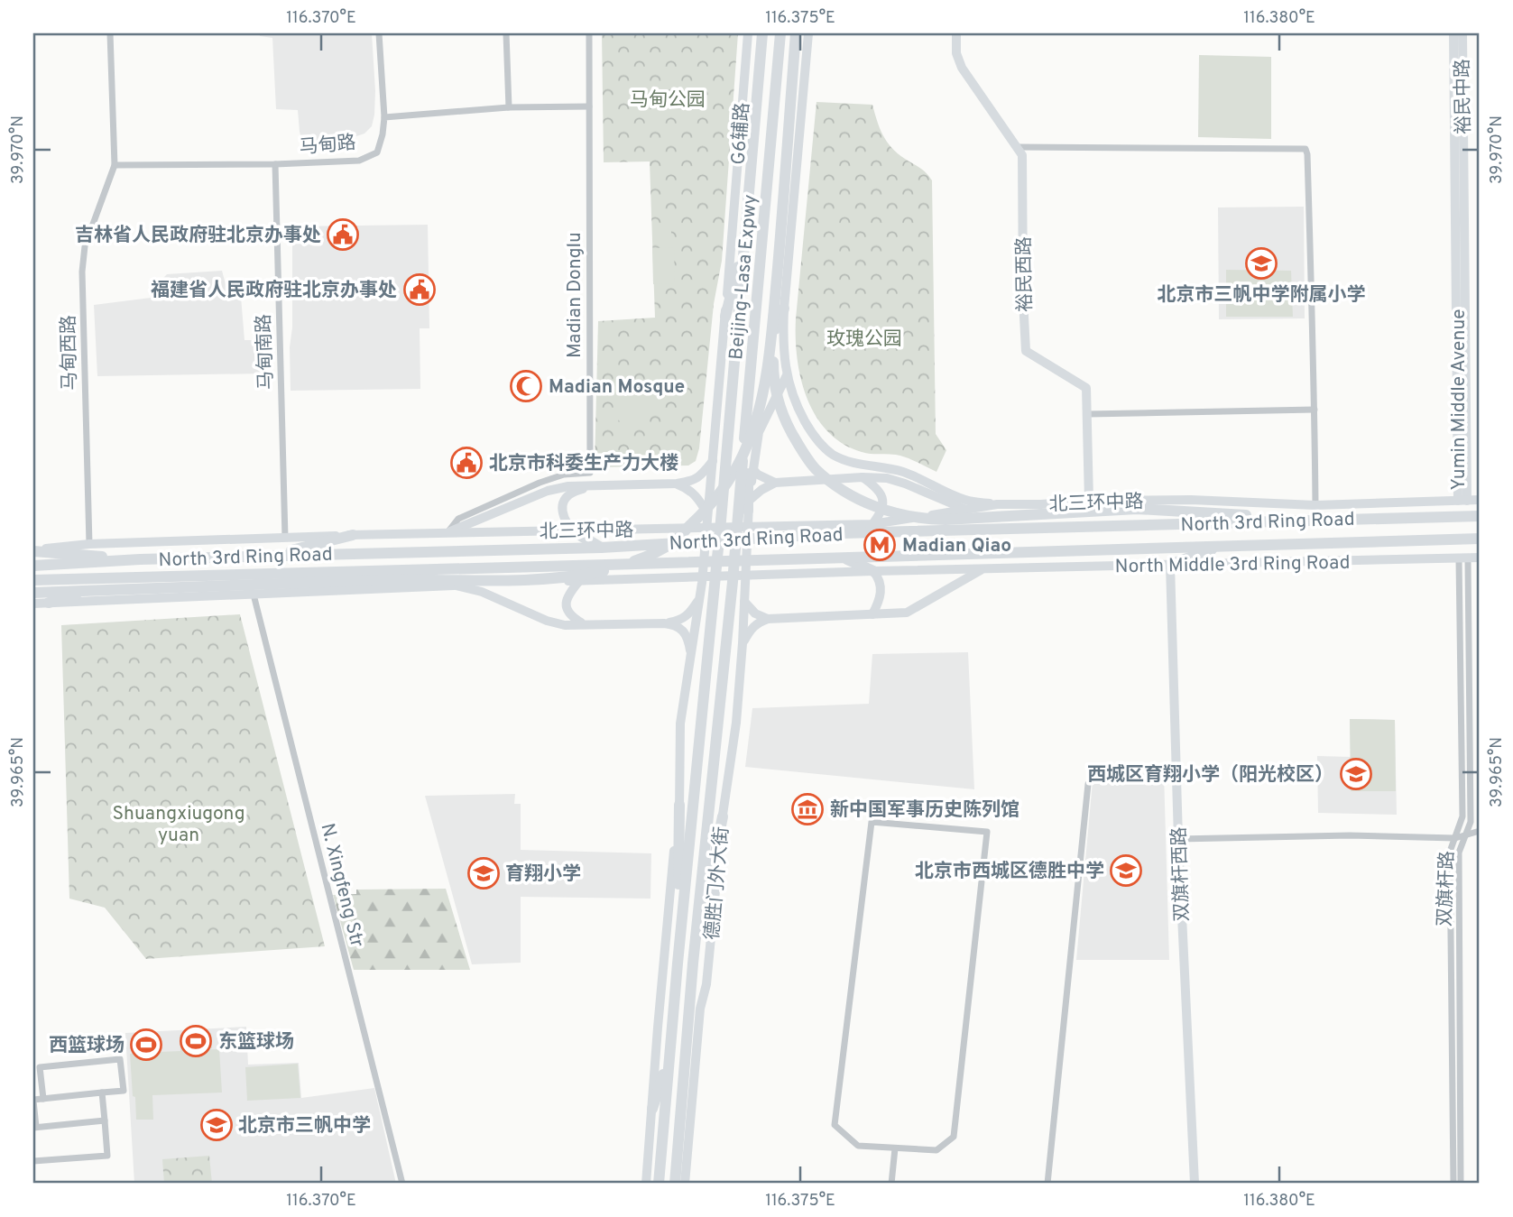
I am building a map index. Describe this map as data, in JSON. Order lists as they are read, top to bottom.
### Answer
{
  "streets": {
    "highway": ["Beijing-Lasa Expwy", "North 3rd Ring Road", "德胜门外大街"],
    "street": [
      "裕民中路",
      "G6辅路",
      "马甸路",
      "裕民西路",
      "Madian Donglu",
      "马甸南路",
      "马甸西路",
      "Yumin Middle Avenue",
      "北三环中路",
      "North Middle 3rd Ring Road",
      "双旗杆西路",
      "N. Xingfeng Str",
      "双旗杆路"
    ]
  },
  "crossings": [
    ["裕民中路", "Yumin Middle Avenue"],
    ["裕民中路", "北三环中路"],
    ["马甸路", "马甸南路"],
    ["马甸路", "马甸西路"],
    ["裕民西路", "北三环中路"],
    ["Beijing-Lasa Expwy", "德胜门外大街"],
    ["Madian Donglu", "北三环中路"],
    ["马甸南路", "北三环中路"],
    ["马甸西路", "北三环中路"],
    ["Yumin Middle Avenue", "北三环中路"],
    ["North Middle 3rd Ring Road", "双旗杆西路"],
    ["North Middle 3rd Ring Road", "双旗杆路"]
  ],
  "parks": ["马甸公园", "玫瑰公园", "Shuangxiugong yuan"],
  "places": {
    "public building": ["吉林省人民政府驻北京办事处", "福建省人民政府驻北京办事处", "北京市科委生产力大楼"],
    "school or university": [
      "北京市三帆中学附属小学",
      "西城区育翔小学（阳光校区）",
      "北京市西城区德胜中学",
      "育翔小学",
      "北京市三帆中学"
    ],
    "mosque": ["Madian Mosque"],
    "metro station": ["Madian Qiao"],
    "museum": ["新中国军事历史陈列馆"],
    "sports": ["东篮球场", "西篮球场"]
  },
  "coordinates": [
    "116.370°E",
    "116.375°E",
    "116.380°E",
    "39.970°N",
    "39.965°N"
  ]
}
